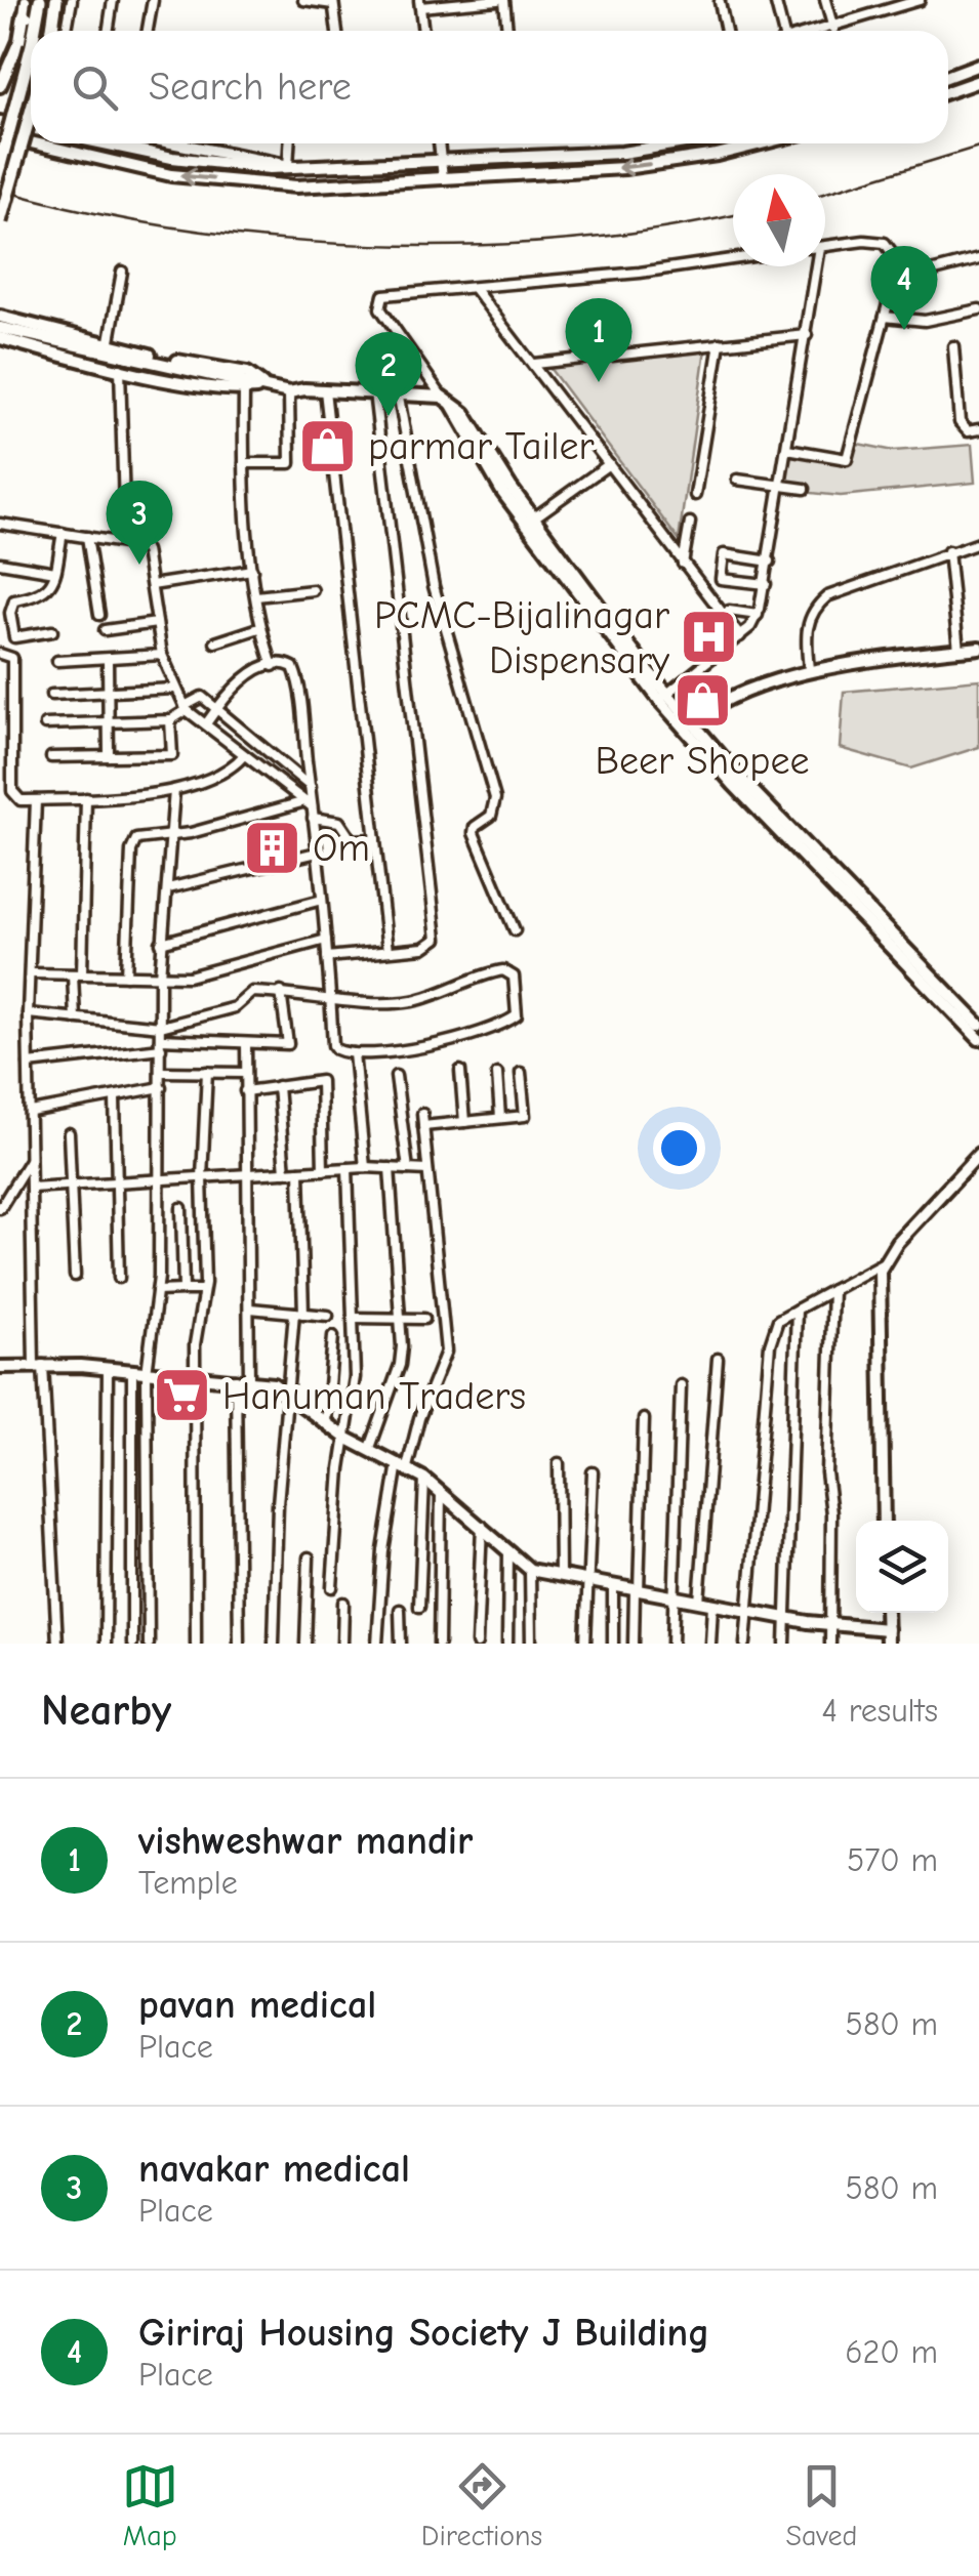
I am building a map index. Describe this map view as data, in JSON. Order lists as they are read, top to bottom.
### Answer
{
  "places": {
    "shop": ["parmar Tailer", "Beer Shopee"],
    "hospital": ["PCMC-Bijalinagar Dispensary"],
    "building": ["Om"],
    "supermarket": ["Hanuman Traders"]
  },
  "north": "top",
  "page": {
    "search": "Search here",
    "pins": [
      "4",
      "1",
      "2",
      "3"
    ],
    "heading": ["Nearby", "4 results"],
    "list": [
      {
        "mark": "1",
        "name": "vishweshwar mandir",
        "note": "Temple",
        "value": "570 m"
      },
      {
        "mark": "2",
        "name": "pavan medical",
        "note": "Place",
        "value": "580 m"
      },
      {
        "mark": "3",
        "name": "navakar medical",
        "note": "Place",
        "value": "580 m"
      },
      {
        "mark": "4",
        "name": "Giriraj Housing Society J Building",
        "note": "Place",
        "value": "620 m"
      }
    ],
    "nav": ["Map", "Directions", "Saved"]
  }
}
